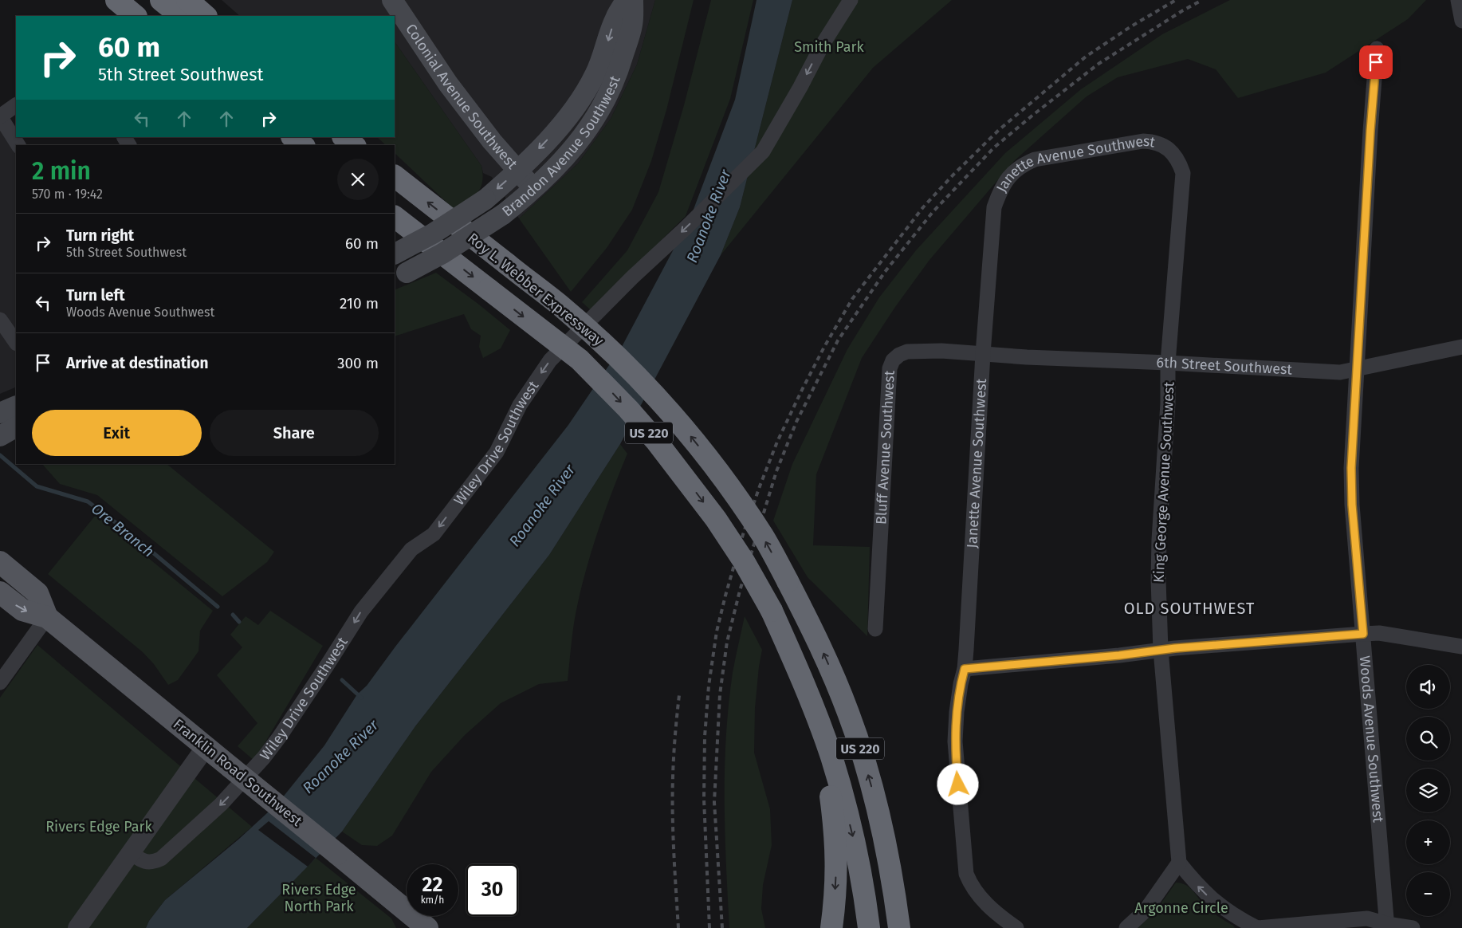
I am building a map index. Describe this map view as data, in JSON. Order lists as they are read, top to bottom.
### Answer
{
  "streets": {
    "highway": ["Roy L. Webber Expressway", "US 220"],
    "main road": ["Colonial Avenue Southwest", "Brandon Avenue Southwest", "Franklin Road Southwest"],
    "street": [
      "Janette Avenue Southwest",
      "6th Street Southwest",
      "Wiley Drive Southwest",
      "Bluff Avenue Southwest",
      "King George Avenue Southwest",
      "Woods Avenue Southwest"
    ]
  },
  "crossings": [
    ["Colonial Avenue Southwest", "Brandon Avenue Southwest"],
    ["Janette Avenue Southwest", "6th Street Southwest"],
    ["Janette Avenue Southwest", "Bluff Avenue Southwest"],
    ["Janette Avenue Southwest", "King George Avenue Southwest"],
    ["6th Street Southwest", "Bluff Avenue Southwest"],
    ["6th Street Southwest", "King George Avenue Southwest"],
    ["6th Street Southwest", "Woods Avenue Southwest"]
  ],
  "one_way": ["Wiley Drive Southwest"],
  "districts": ["OLD SOUTHWEST"],
  "water": ["Roanoke River", "Ore Branch"],
  "parks": [
    "Smith Park",
    "Rivers Edge Park",
    "Rivers Edge North Park",
    "Argonne Circle"
  ],
  "page": {
    "turn": ["60 m", "5th Street Southwest"],
    "heading": ["2 min", "570 m · 19:42"],
    "list": [
      {
        "name": "Turn right",
        "note": "5th Street Southwest",
        "value": "60 m"
      },
      {
        "name": "Turn left",
        "note": "Woods Avenue Southwest",
        "value": "210 m"
      },
      {
        "name": "Arrive at destination",
        "value": "300 m"
      }
    ],
    "buttons": ["Exit", "Share"],
    "map_buttons": ["+", "−"],
    "speed": "22 km/h",
    "limit": "30"
  }
}
